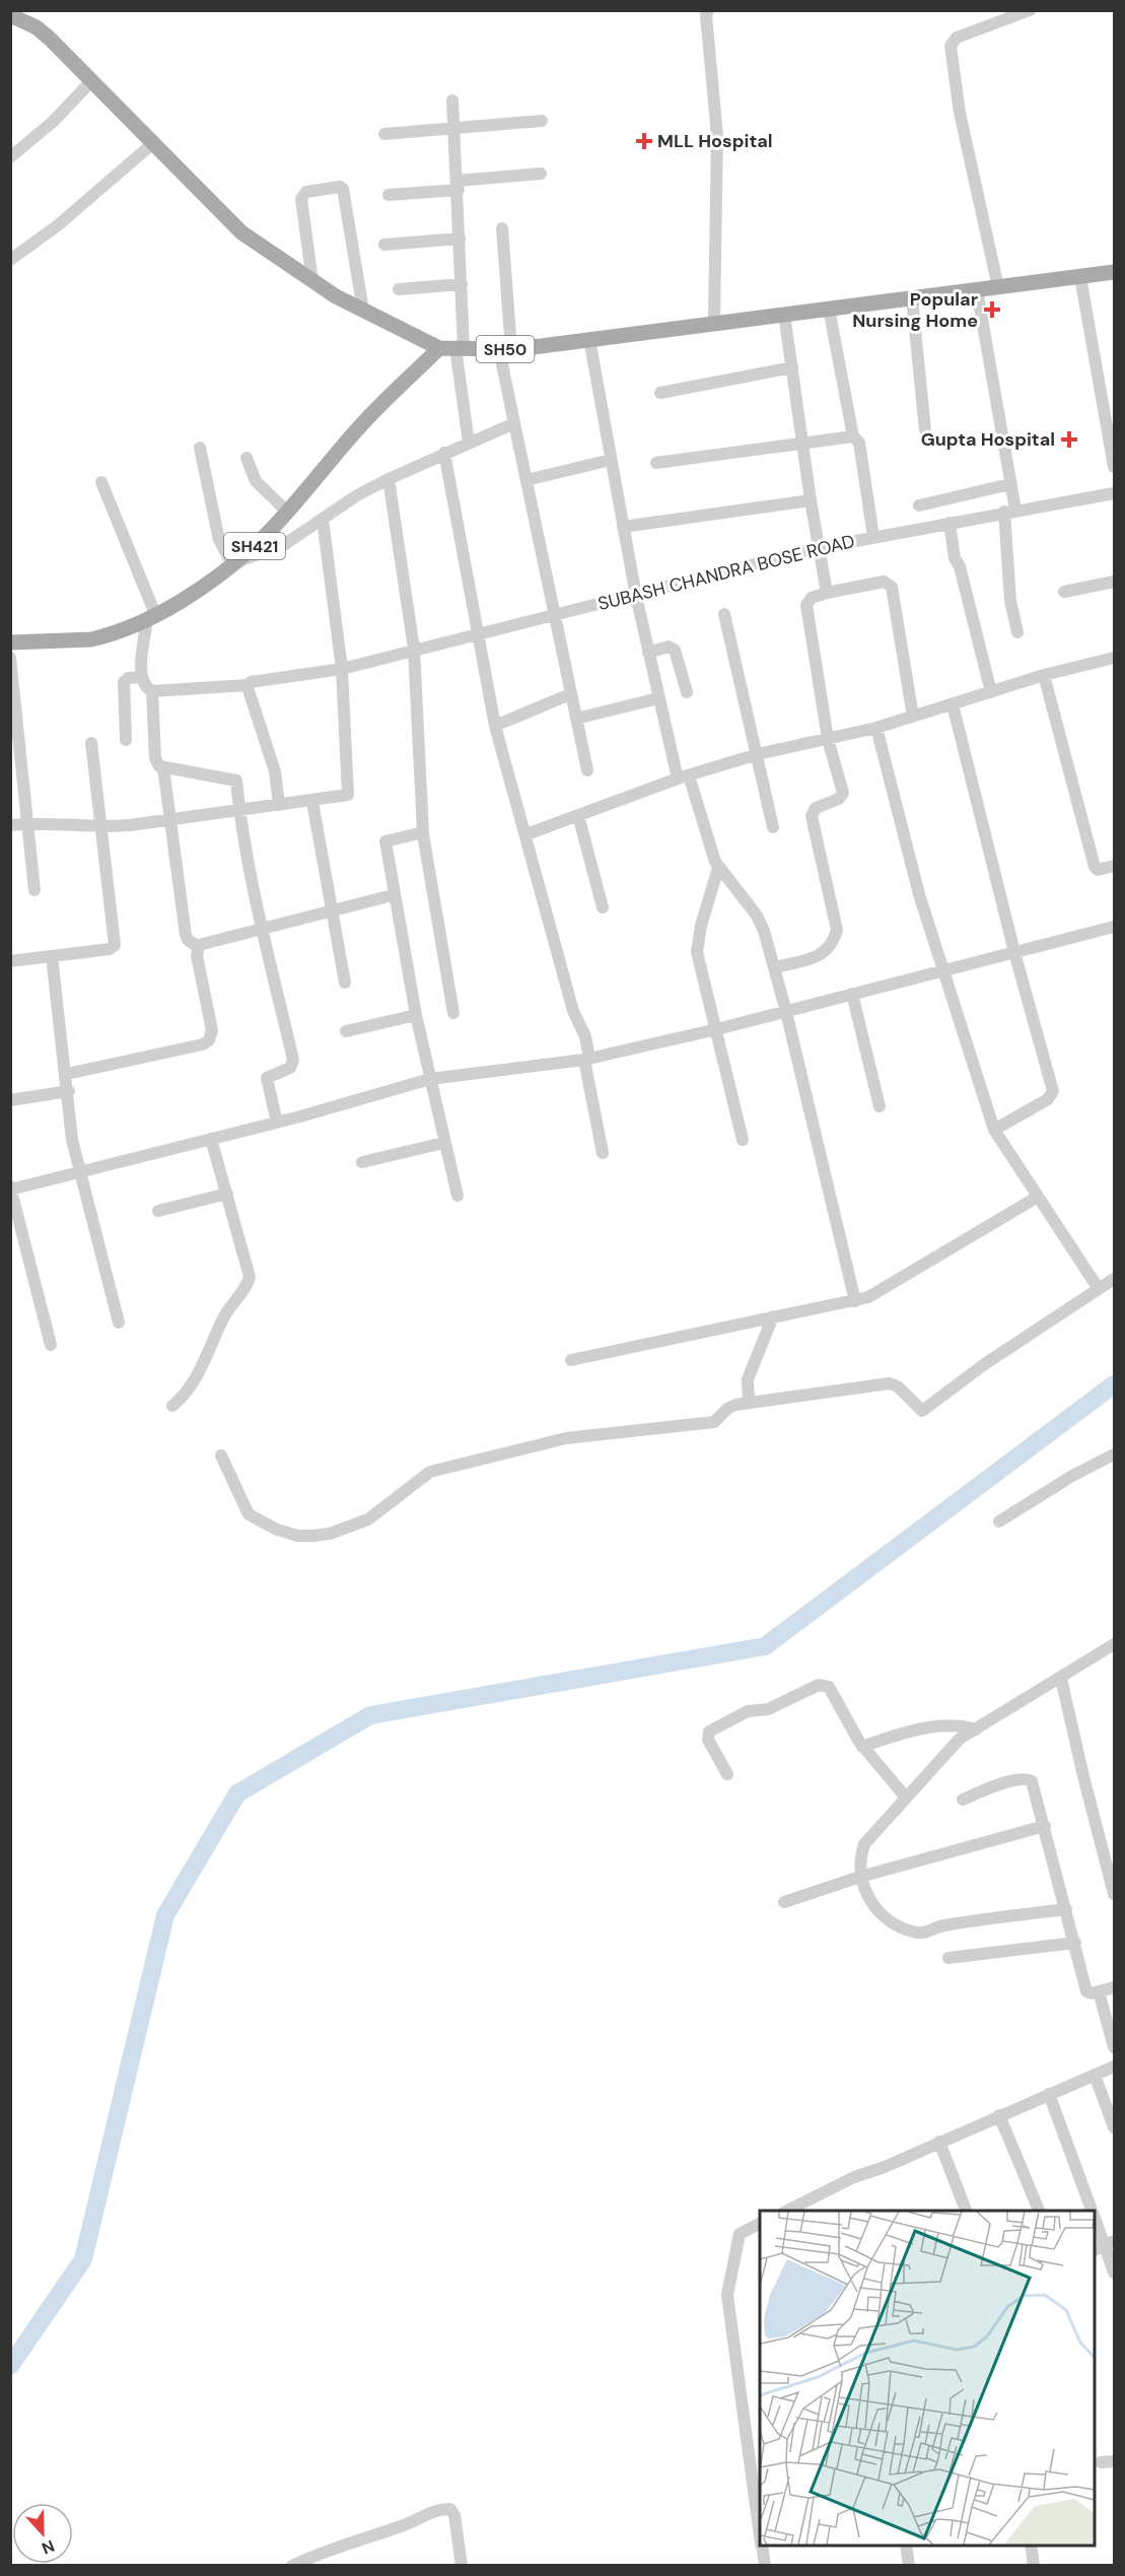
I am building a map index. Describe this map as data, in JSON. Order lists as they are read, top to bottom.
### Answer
{
  "streets": {
    "main road": ["SH50", "SH421"],
    "street": ["SUBASH CHANDRA BOSE ROAD"]
  },
  "crossings": [
    ["SH50", "SH421"]
  ],
  "places": {
    "health": ["MLL Hospital", "Popular Nursing Home", "Gupta Hospital"]
  },
  "north": "bottom"
}
